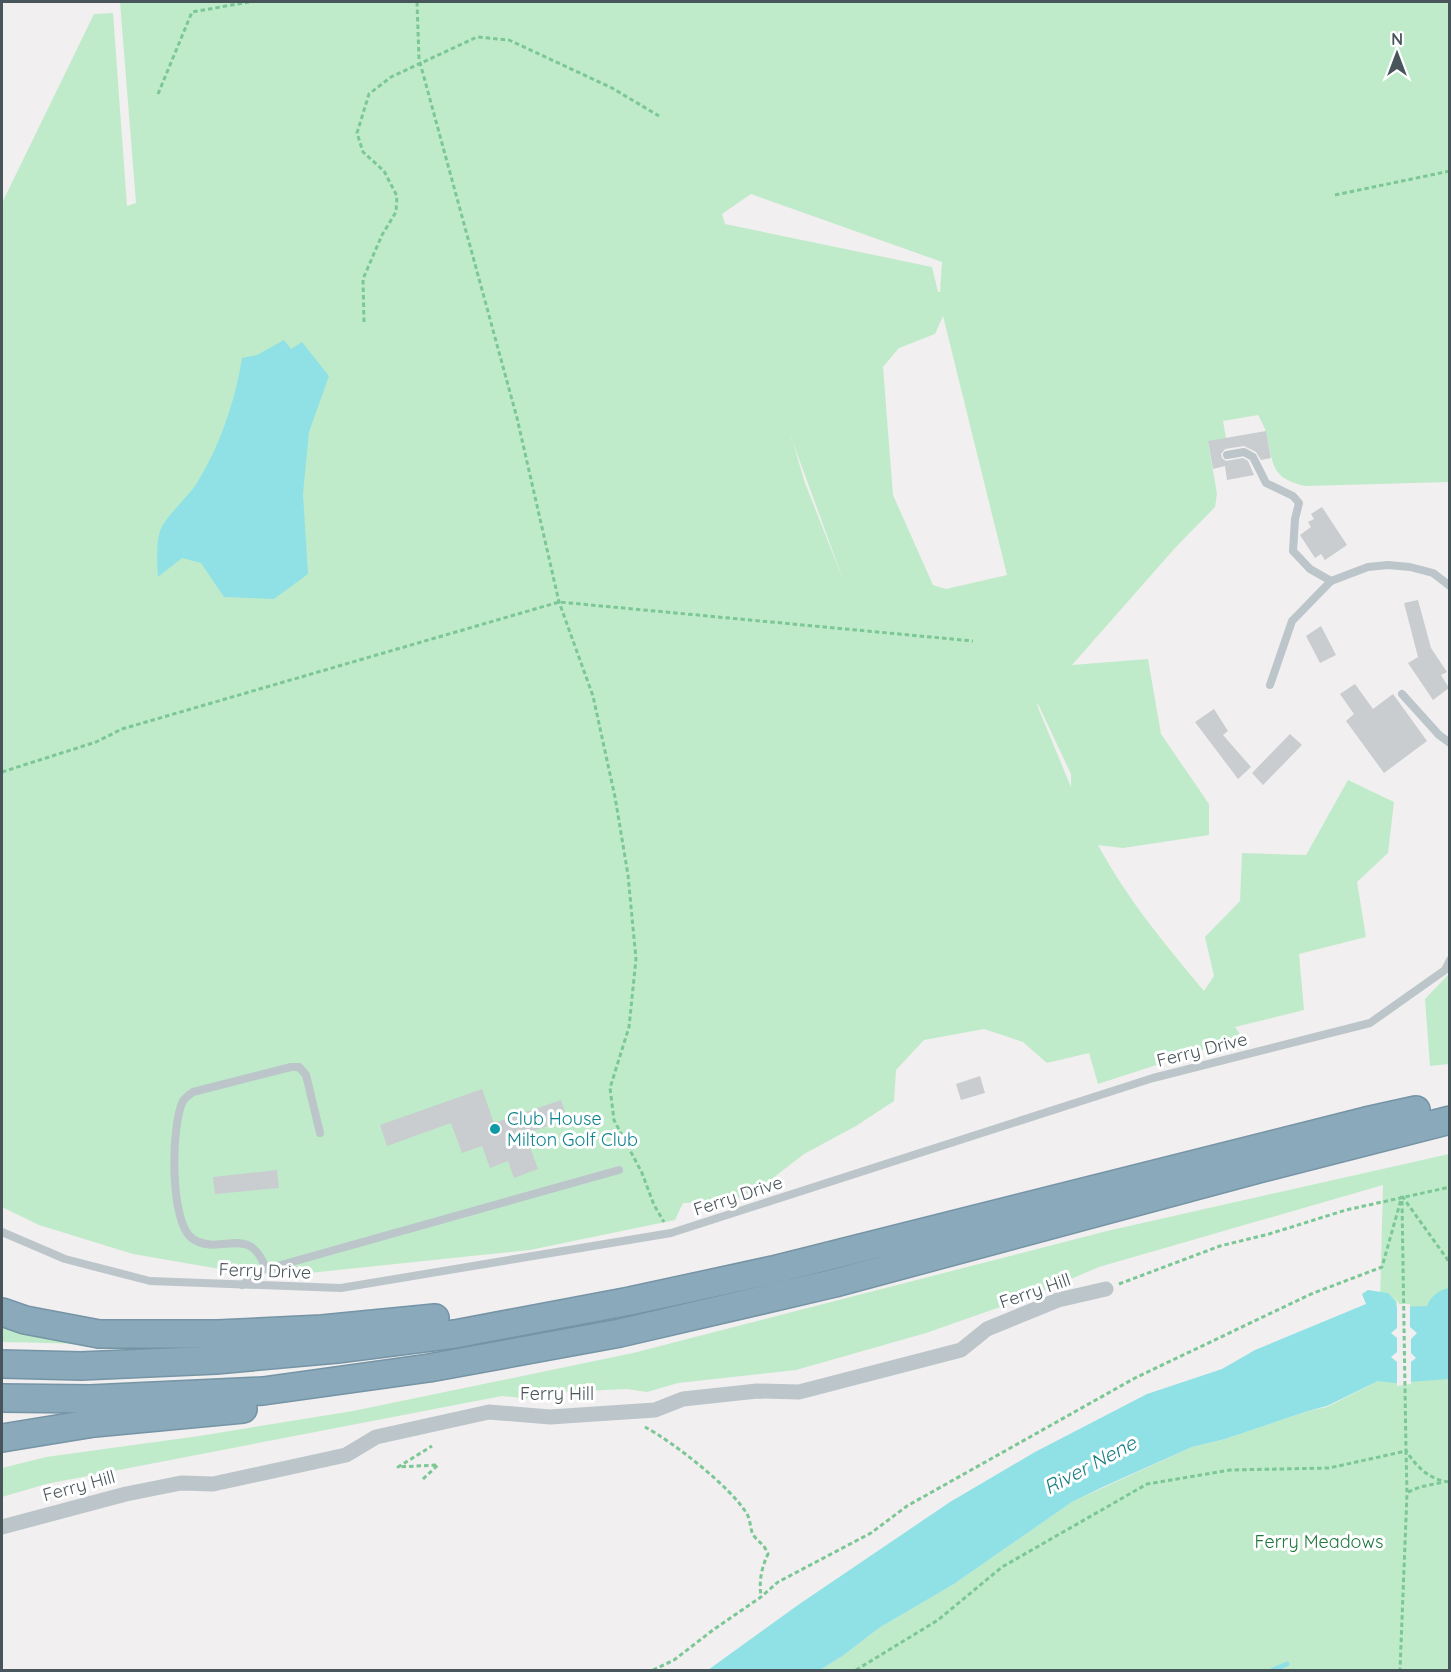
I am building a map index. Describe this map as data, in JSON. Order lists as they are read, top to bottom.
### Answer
{
  "streets": {
    "street": ["Ferry Hill"],
    "lane": ["Ferry Drive"]
  },
  "water": ["River Nene"],
  "parks": ["Ferry Meadows"],
  "places": ["Club House Milton Golf Club"],
  "north": "top"
}
